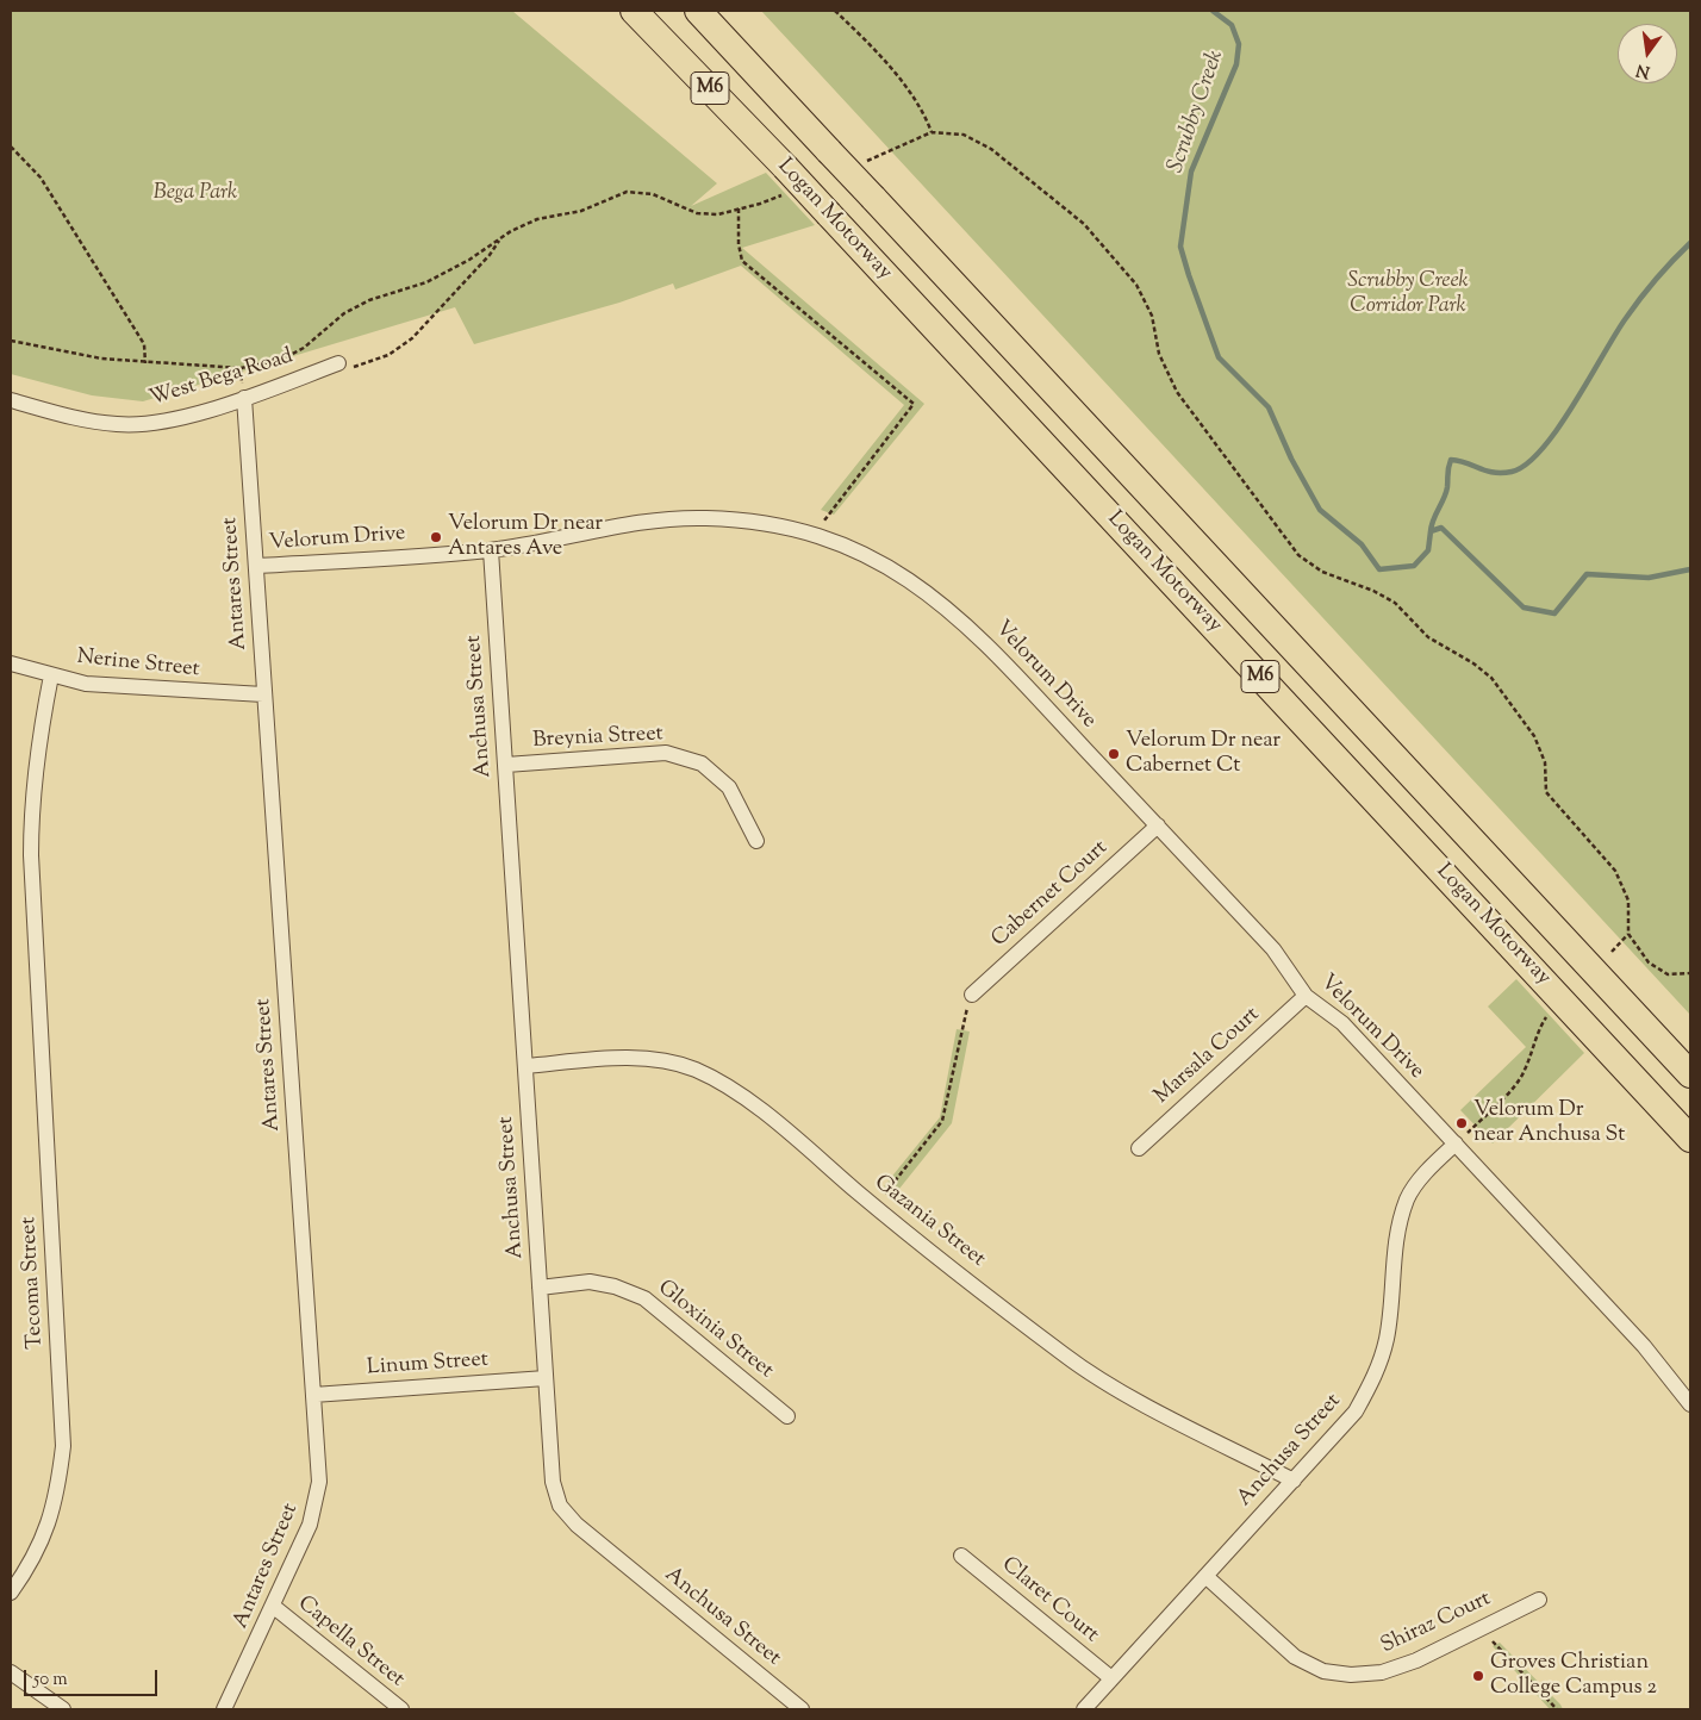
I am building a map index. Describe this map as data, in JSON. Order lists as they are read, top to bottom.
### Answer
{
  "streets": {
    "highway": ["M6", "Logan Motorway"],
    "street": [
      "West Bega Road",
      "Velorum Drive",
      "Antares Street",
      "Nerine Street",
      "Anchusa Street",
      "Breynia Street",
      "Cabernet Court",
      "Marsala Court",
      "Gazania Street",
      "Tecoma Street",
      "Gloxinia Street",
      "Linum Street",
      "Claret Court",
      "Shiraz Court",
      "Capella Street"
    ]
  },
  "crossings": [
    ["West Bega Road", "Antares Street"],
    ["Velorum Drive", "Antares Street"],
    ["Velorum Drive", "Anchusa Street"],
    ["Velorum Drive", "Cabernet Court"],
    ["Velorum Drive", "Marsala Court"],
    ["Antares Street", "Nerine Street"],
    ["Antares Street", "Linum Street"],
    ["Antares Street", "Capella Street"],
    ["Nerine Street", "Tecoma Street"],
    ["Anchusa Street", "Breynia Street"],
    ["Anchusa Street", "Gazania Street"],
    ["Anchusa Street", "Gloxinia Street"],
    ["Anchusa Street", "Linum Street"],
    ["Anchusa Street", "Claret Court"],
    ["Anchusa Street", "Shiraz Court"]
  ],
  "water": ["Scrubby Creek"],
  "parks": ["Bega Park", "Scrubby Creek Corridor Park"],
  "places": [
    "Velorum Dr near Antares Ave",
    "Velorum Dr near Cabernet Ct",
    "Velorum Dr near Anchusa St",
    "Groves Christian College Campus 2"
  ],
  "scale_bar": "50 m",
  "north": "bottom"
}
